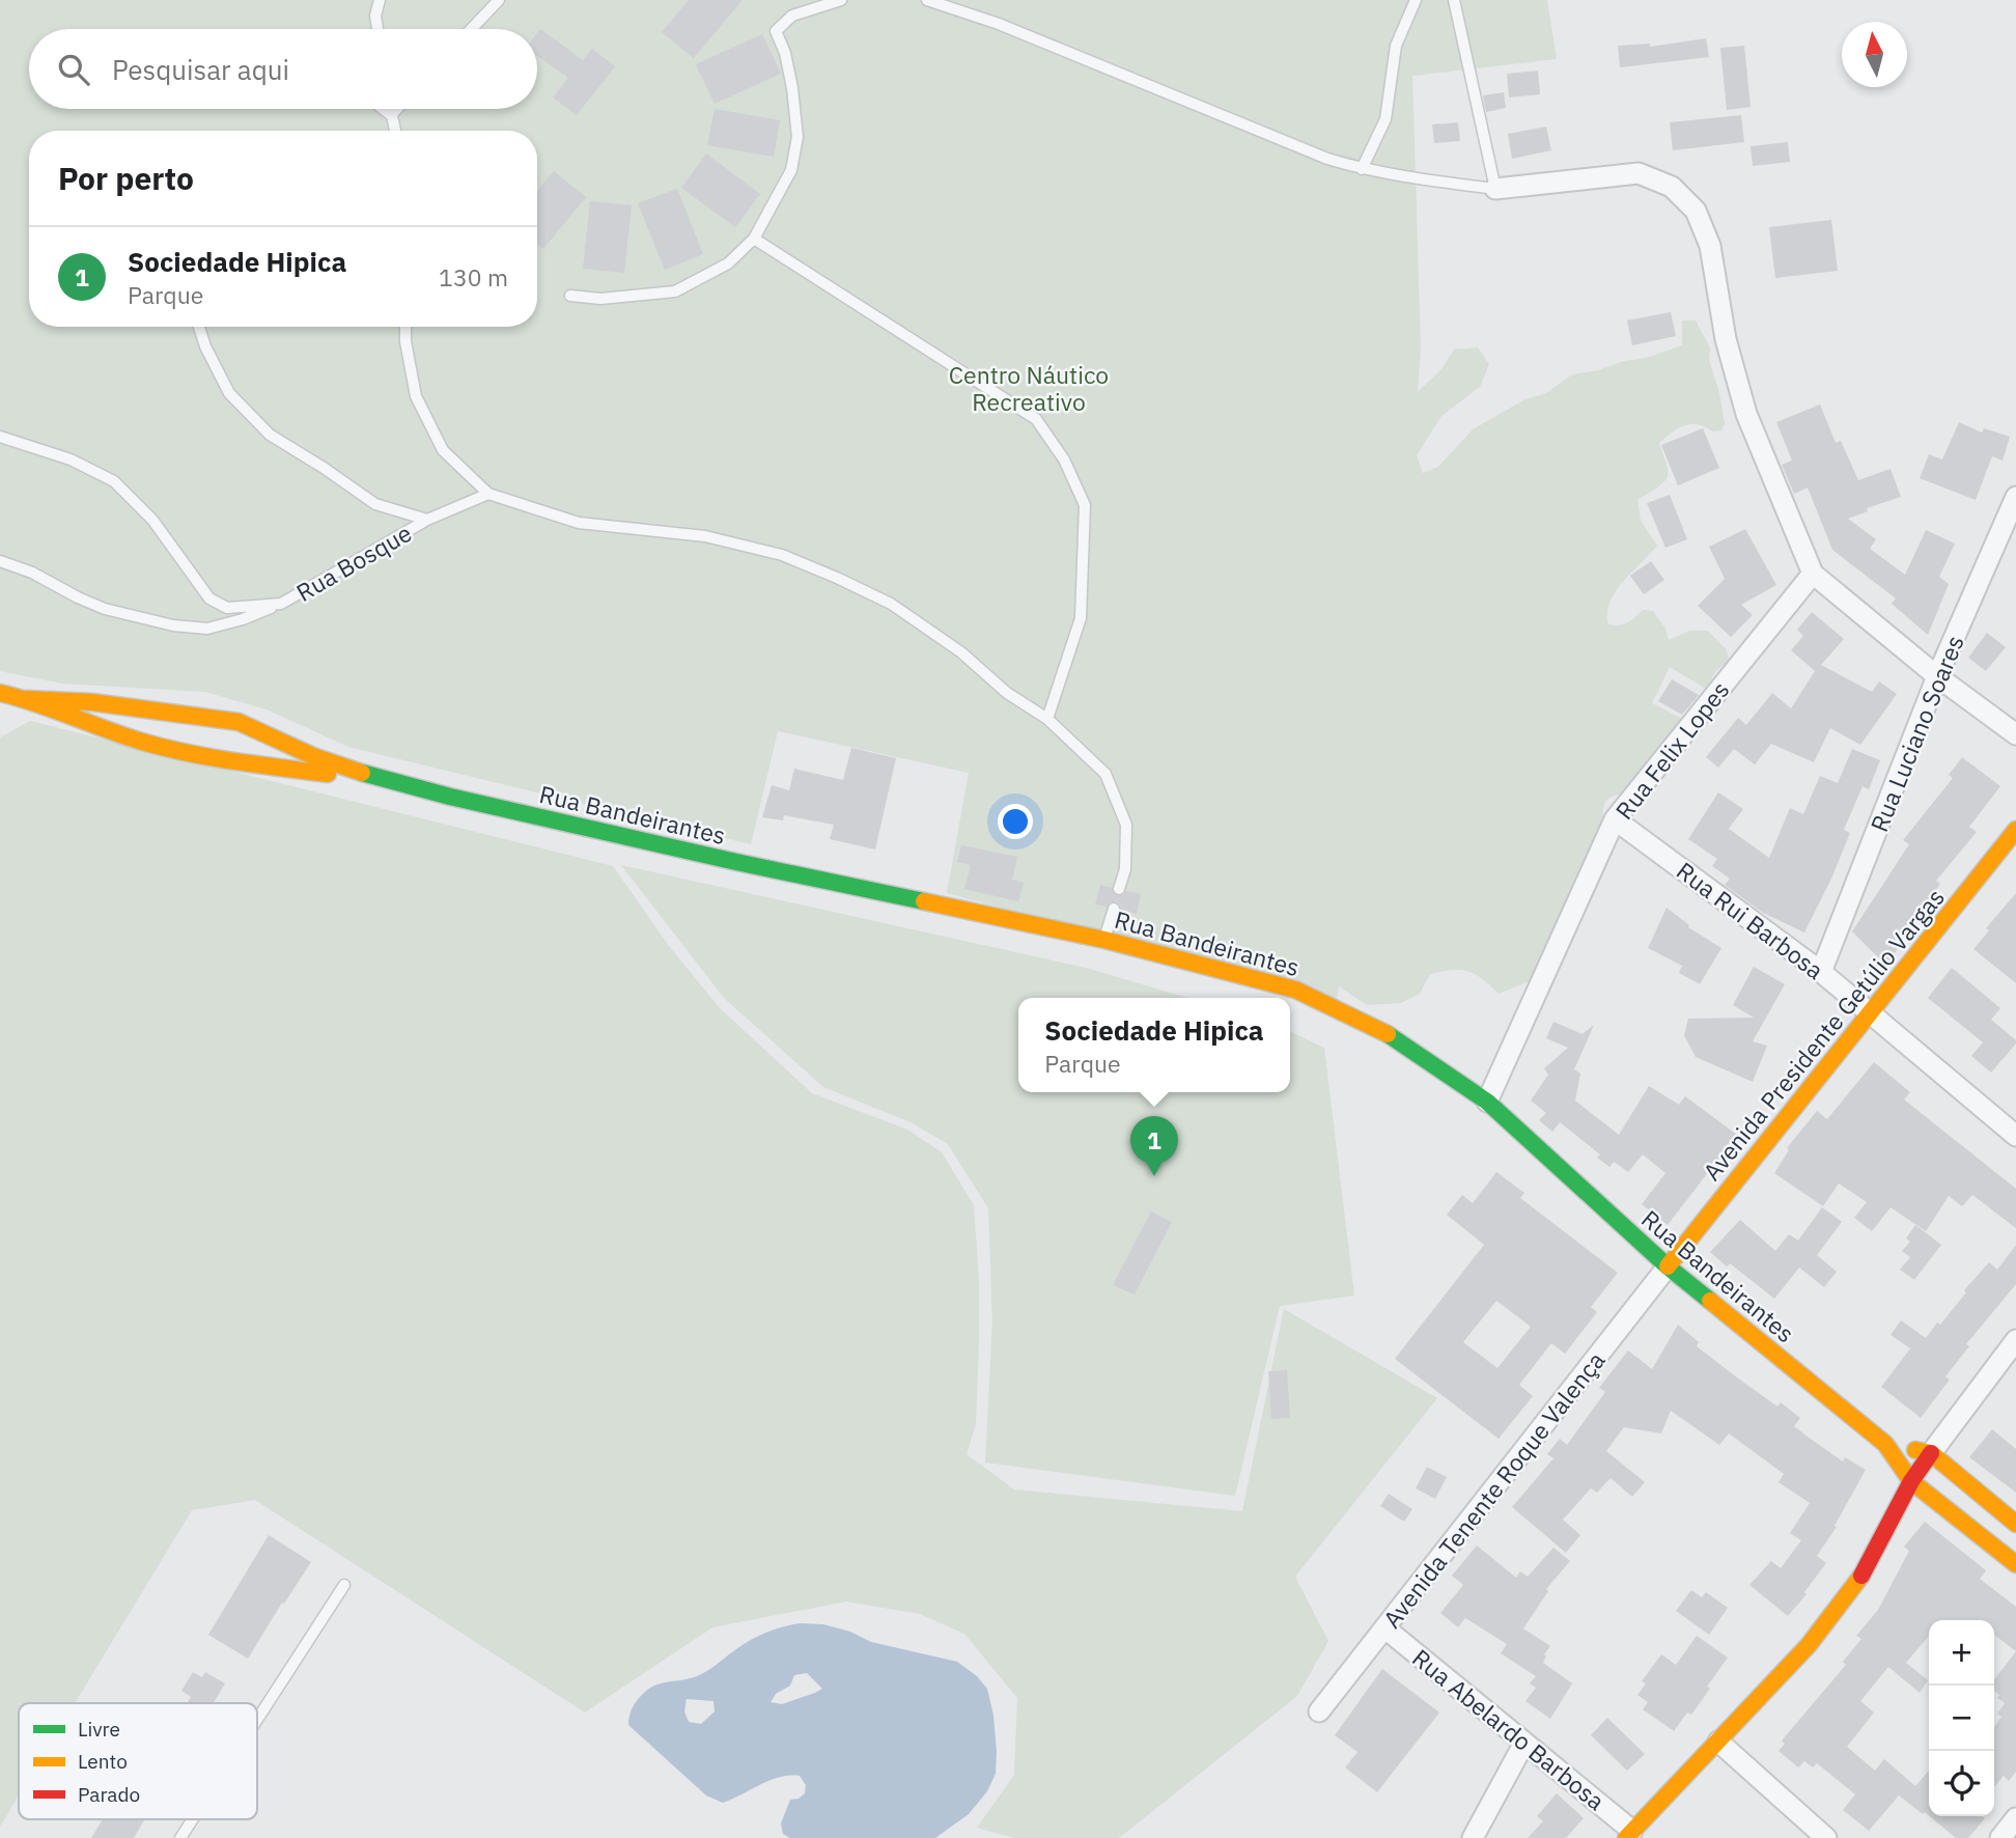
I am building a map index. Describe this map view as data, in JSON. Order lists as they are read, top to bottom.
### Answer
{
  "streets": {
    "street": [
      "Rua Luciano Soares",
      "Rua Felix Lopes",
      "Rua Bandeirantes",
      "Rua Rui Barbosa",
      "Avenida Presidente Getúlio Vargas",
      "Avenida Tenente Roque Valença",
      "Rua Abelardo Barbosa"
    ],
    "lane": ["Rua Bosque"]
  },
  "crossings": [
    ["Rua Luciano Soares", "Rua Rui Barbosa"],
    ["Rua Felix Lopes", "Rua Bandeirantes"],
    ["Rua Felix Lopes", "Rua Rui Barbosa"],
    ["Rua Bandeirantes", "Avenida Presidente Getúlio Vargas"],
    ["Rua Bandeirantes", "Avenida Tenente Roque Valença"],
    ["Rua Rui Barbosa", "Avenida Presidente Getúlio Vargas"],
    ["Avenida Presidente Getúlio Vargas", "Avenida Tenente Roque Valença"],
    ["Avenida Tenente Roque Valença", "Rua Abelardo Barbosa"]
  ],
  "parks": ["Centro Náutico Recreativo"],
  "legend": ["Livre", "Lento", "Parado"],
  "north": "top",
  "page": {
    "search": "Pesquisar aqui",
    "heading": "Por perto",
    "list": [
      {
        "mark": "1",
        "name": "Sociedade Hipica",
        "note": "Parque",
        "value": "130 m"
      }
    ],
    "popup": ["Sociedade Hipica", "Parque"],
    "pins": "1",
    "map_buttons": ["+", "−"]
  }
}
